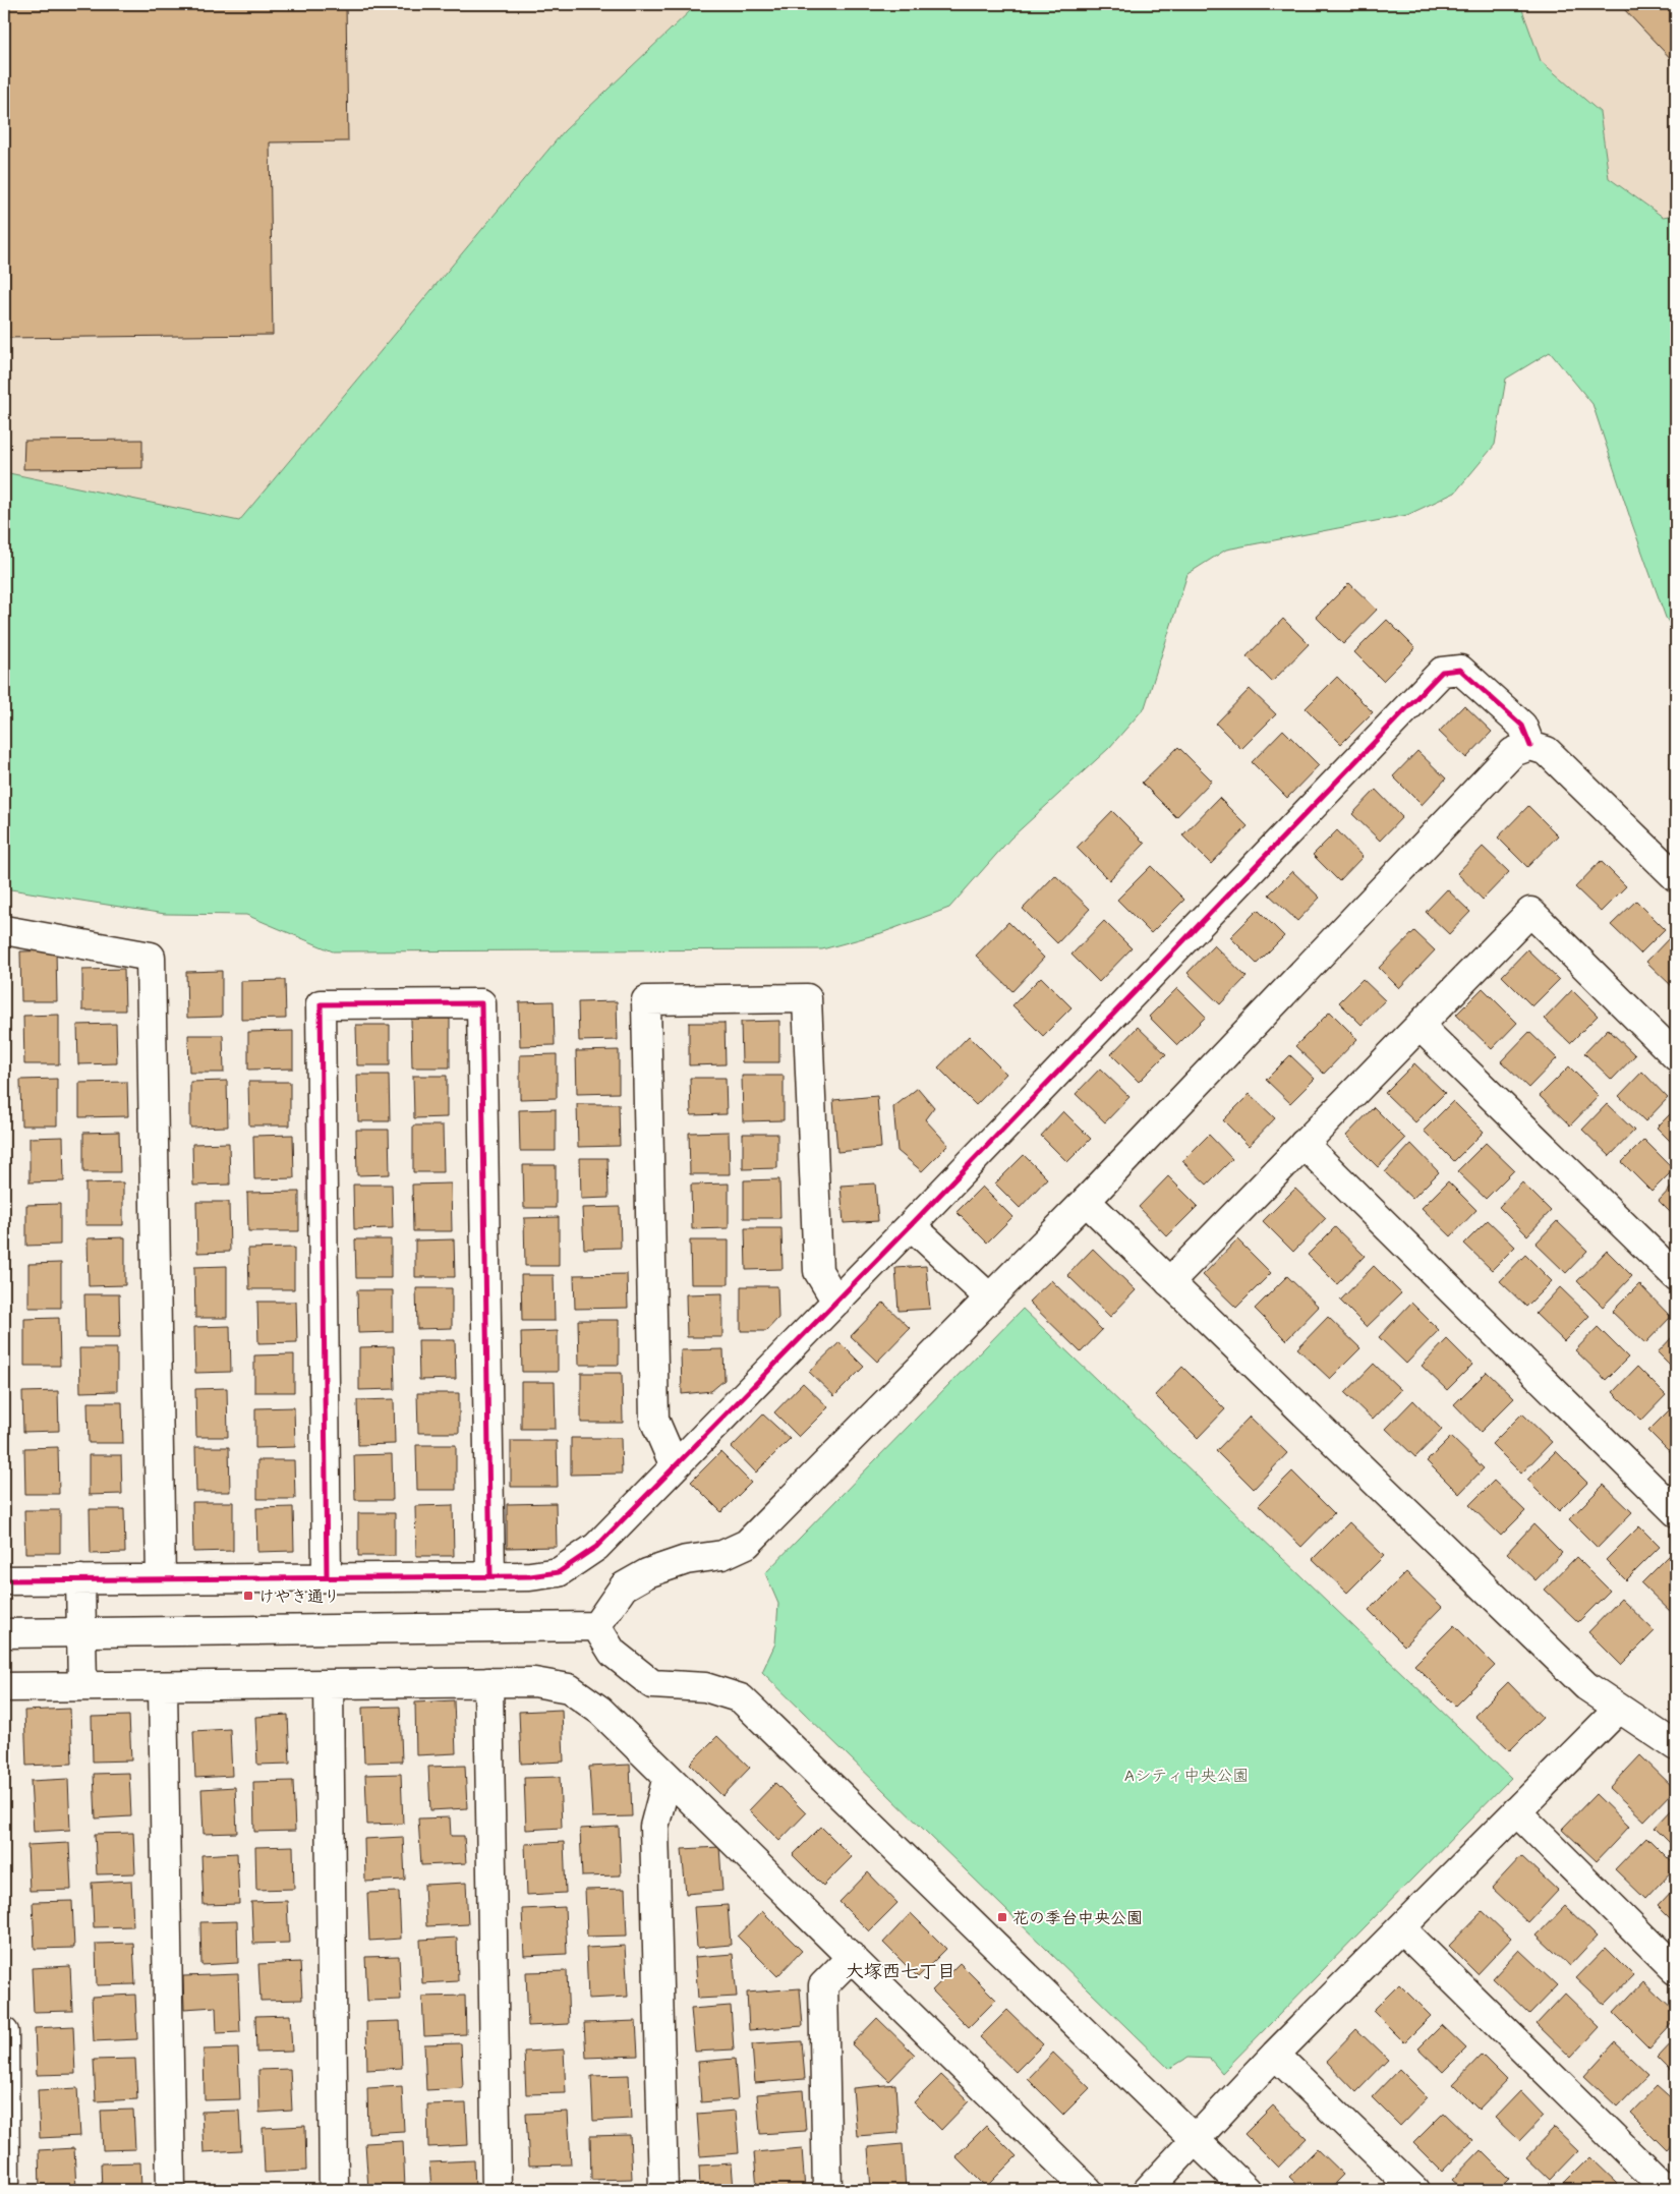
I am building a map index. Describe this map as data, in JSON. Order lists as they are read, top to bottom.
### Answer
{
  "districts": ["大塚西七丁目"],
  "parks": ["Aシティ中央公園"],
  "places": {
    "transit": ["けやき通り", "花の季台中央公園"]
  }
}
